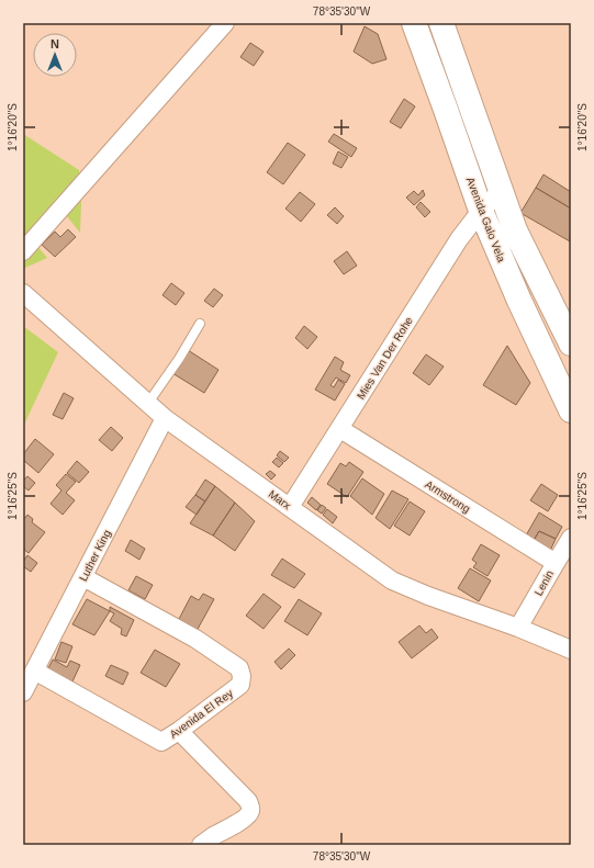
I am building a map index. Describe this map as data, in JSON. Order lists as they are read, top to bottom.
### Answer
{
  "streets": {
    "main road": ["Avenida Galo Vela"],
    "street": [
      "Mies Van Der Rohe",
      "Armstrong",
      "Marx",
      "Luther King",
      "Lenin",
      "Avenida El Rey"
    ]
  },
  "crossings": [
    ["Avenida Galo Vela", "Mies Van Der Rohe"],
    ["Mies Van Der Rohe", "Armstrong"],
    ["Mies Van Der Rohe", "Marx"],
    ["Armstrong", "Lenin"],
    ["Marx", "Luther King"],
    ["Marx", "Lenin"],
    ["Luther King", "Avenida El Rey"]
  ],
  "north": "top",
  "coordinates": ["78°35'30\"W", "1°16'20\"S", "1°16'25\"S"]
}
